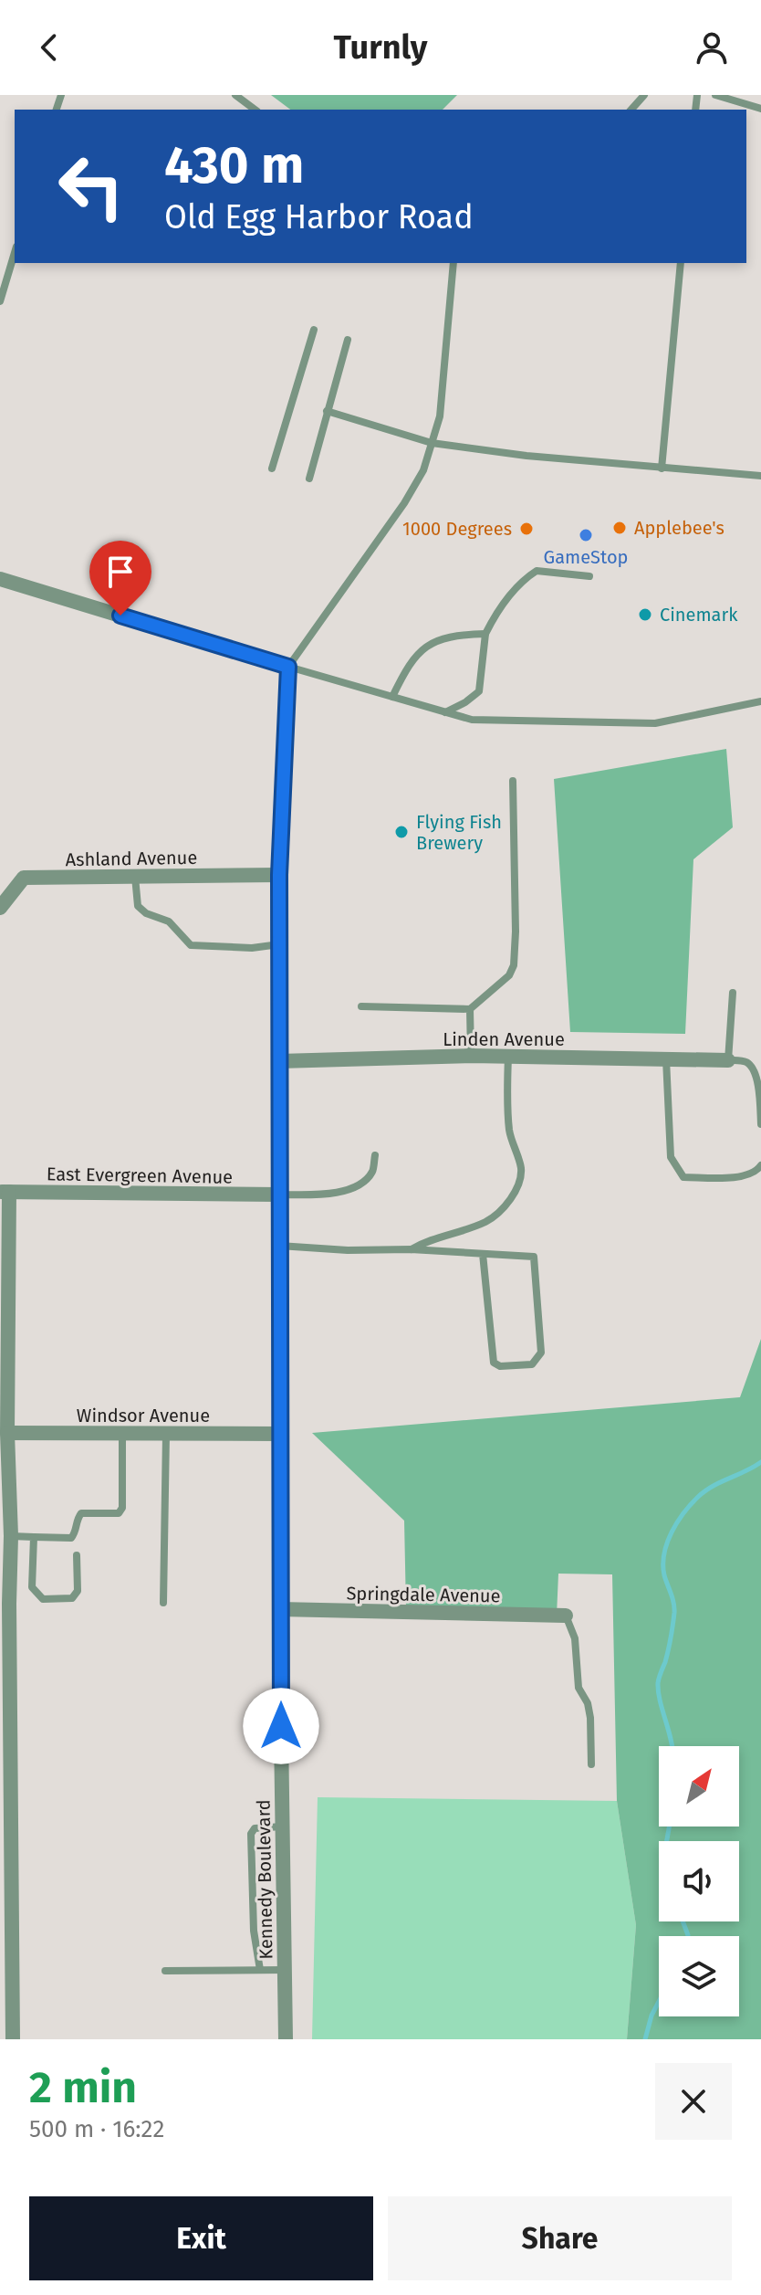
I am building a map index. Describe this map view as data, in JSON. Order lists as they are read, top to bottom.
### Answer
{
  "streets": {
    "street": [
      "Ashland Avenue",
      "Linden Avenue",
      "East Evergreen Avenue",
      "Windsor Avenue",
      "Springdale Avenue",
      "Kennedy Boulevard"
    ]
  },
  "crossings": [
    ["Ashland Avenue", "Kennedy Boulevard"],
    ["Linden Avenue", "Kennedy Boulevard"],
    ["East Evergreen Avenue", "Kennedy Boulevard"],
    ["Windsor Avenue", "Kennedy Boulevard"],
    ["Springdale Avenue", "Kennedy Boulevard"]
  ],
  "places": [
    "Applebee's",
    "1000 Degrees",
    "GameStop",
    "Cinemark",
    "Flying Fish Brewery"
  ],
  "north": "top right",
  "page": {
    "header": "Turnly",
    "turn": ["430 m", "Old Egg Harbor Road"],
    "heading": ["2 min", "500 m · 16:22"],
    "buttons": ["Exit", "Share"]
  }
}
